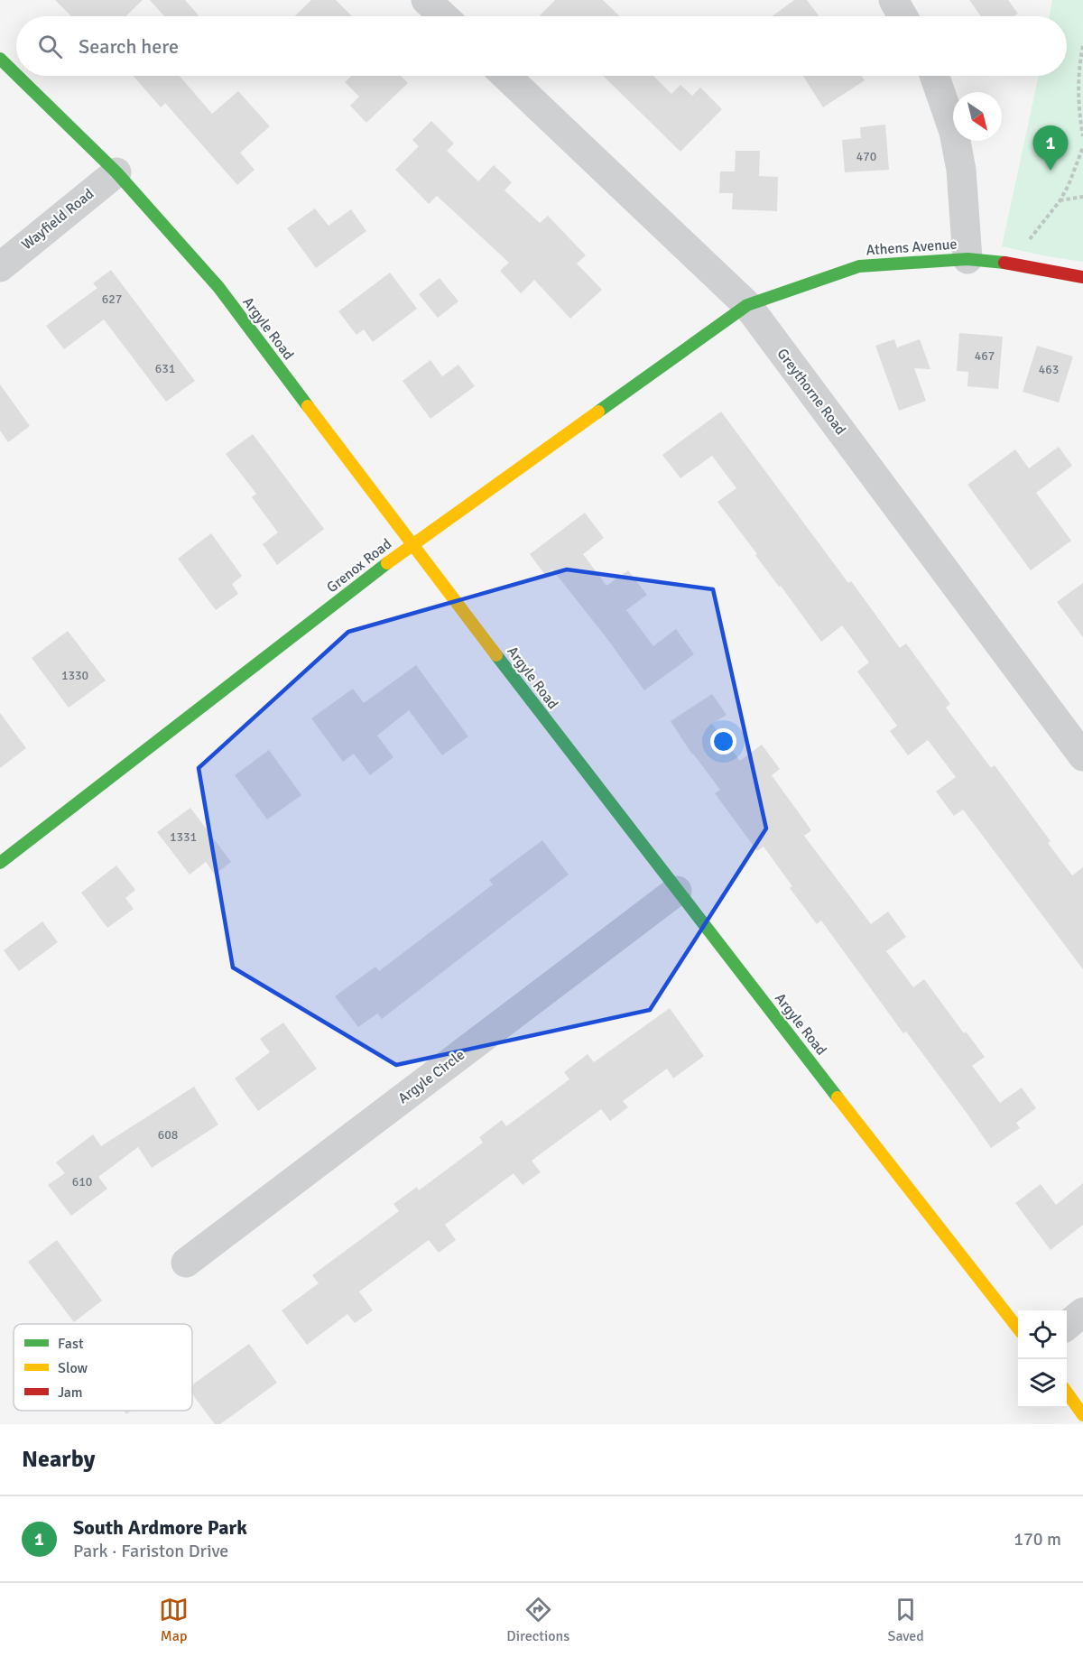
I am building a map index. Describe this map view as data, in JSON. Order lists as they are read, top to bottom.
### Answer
{
  "streets": {
    "street": [
      "Wayfield Road",
      "Athens Avenue",
      "Argyle Road",
      "Greythorne Road",
      "Grenox Road",
      "Argyle Circle"
    ]
  },
  "crossings": [
    ["Wayfield Road", "Argyle Road"],
    ["Athens Avenue", "Greythorne Road"],
    ["Athens Avenue", "Grenox Road"],
    ["Argyle Road", "Grenox Road"],
    ["Argyle Road", "Argyle Circle"],
    ["Greythorne Road", "Grenox Road"]
  ],
  "house_numbers": [
    "470",
    "627",
    "467",
    "631",
    "463",
    "1330",
    "1331",
    "608",
    "610"
  ],
  "legend": ["Fast", "Slow", "Jam"],
  "north": "bottom right",
  "page": {
    "search": "Search here",
    "pins": "1",
    "heading": "Nearby",
    "list": [
      {
        "mark": "1",
        "name": "South Ardmore Park",
        "note": "Park · Fariston Drive",
        "value": "170 m"
      }
    ],
    "nav": ["Map", "Directions", "Saved"]
  }
}
